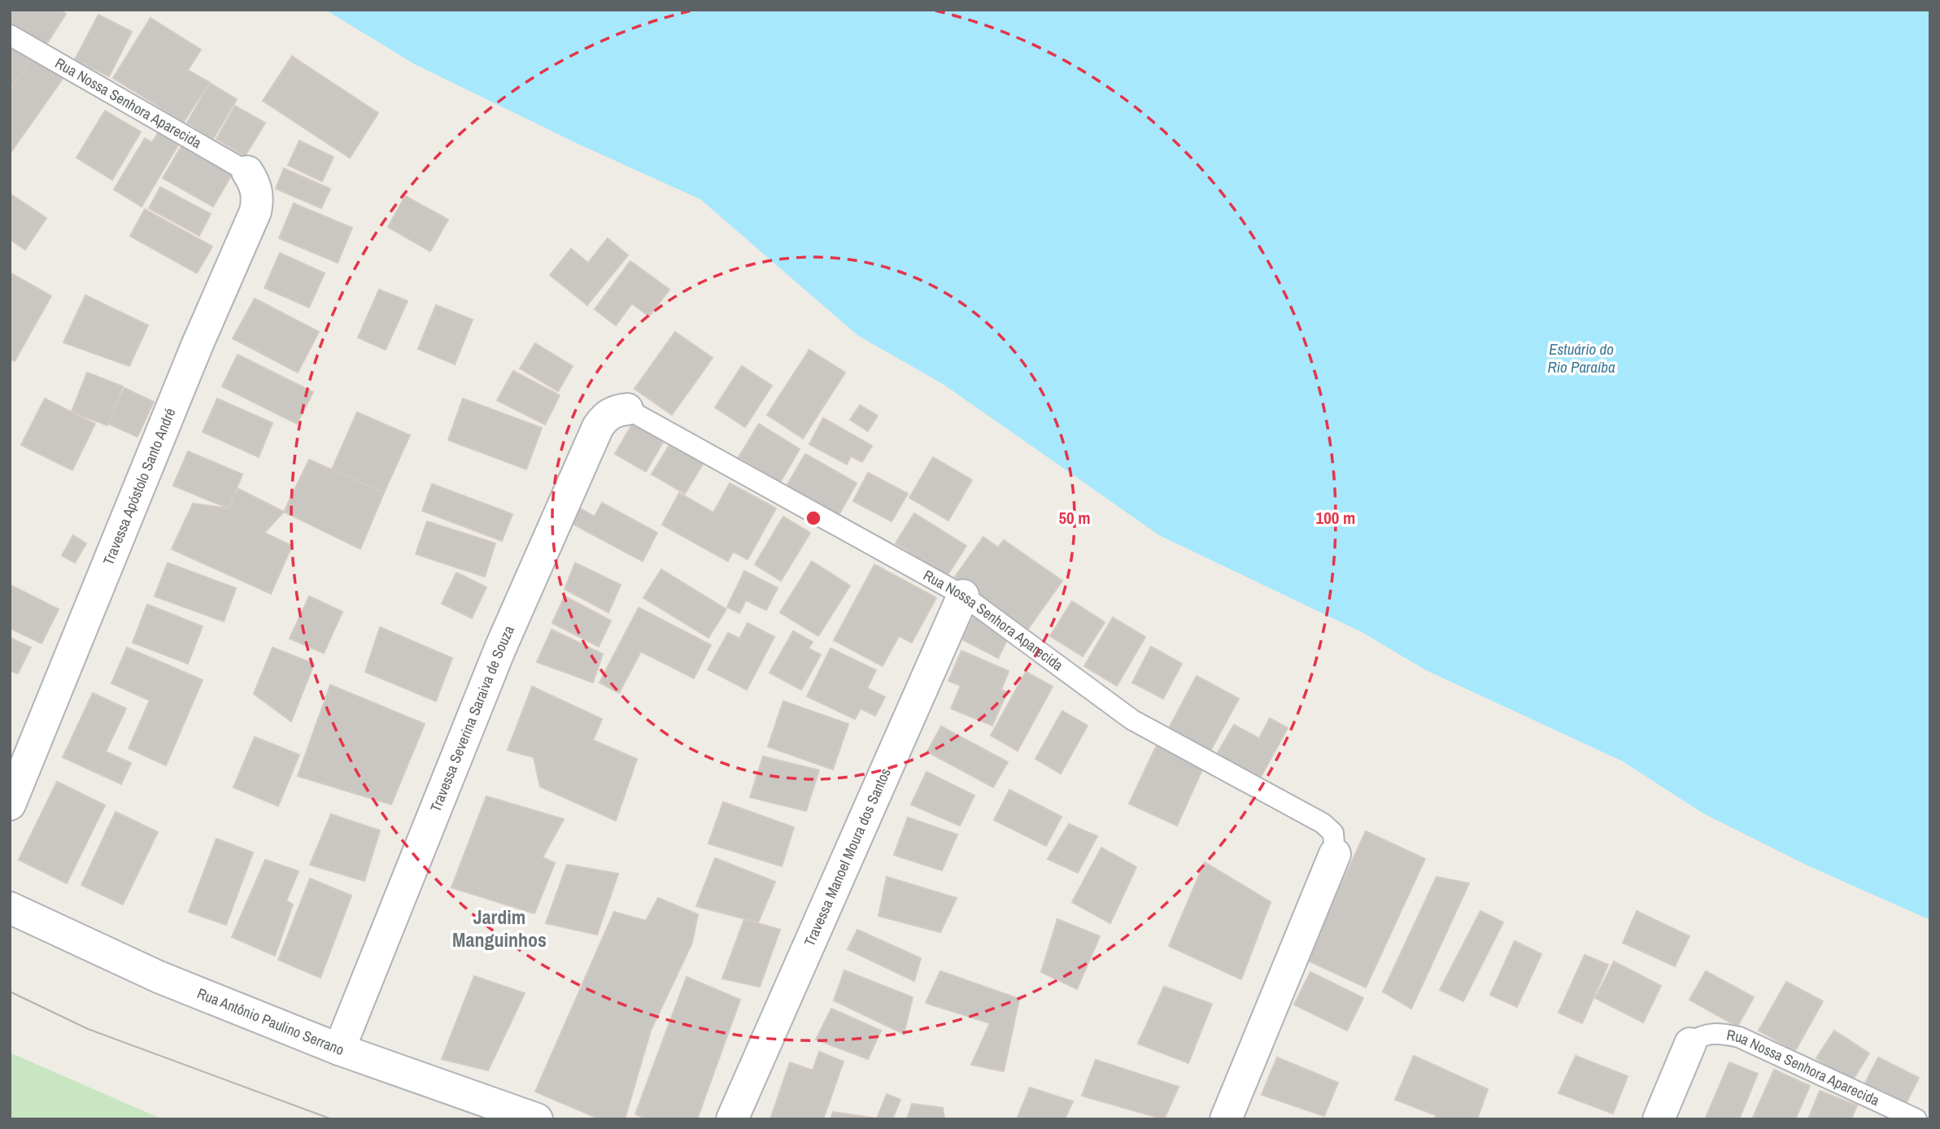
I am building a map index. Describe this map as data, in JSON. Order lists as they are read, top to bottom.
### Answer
{
  "streets": {
    "street": [
      "Travessa Apóstolo Santo André",
      "Travessa Severina Saraiva de Souza",
      "Travessa Manoel Moura dos Santos",
      "Rua Antônio Paulino Serrano"
    ],
    "lane": ["Rua Nossa Senhora Aparecida"]
  },
  "crossings": [
    ["Rua Nossa Senhora Aparecida", "Travessa Apóstolo Santo André"],
    ["Rua Nossa Senhora Aparecida", "Travessa Severina Saraiva de Souza"],
    ["Rua Nossa Senhora Aparecida", "Travessa Manoel Moura dos Santos"],
    ["Travessa Severina Saraiva de Souza", "Rua Antônio Paulino Serrano"]
  ],
  "districts": ["Jardim Manguinhos"],
  "water": ["Estuário do Rio Paraíba"],
  "rings": ["50 m", "100 m"]
}
